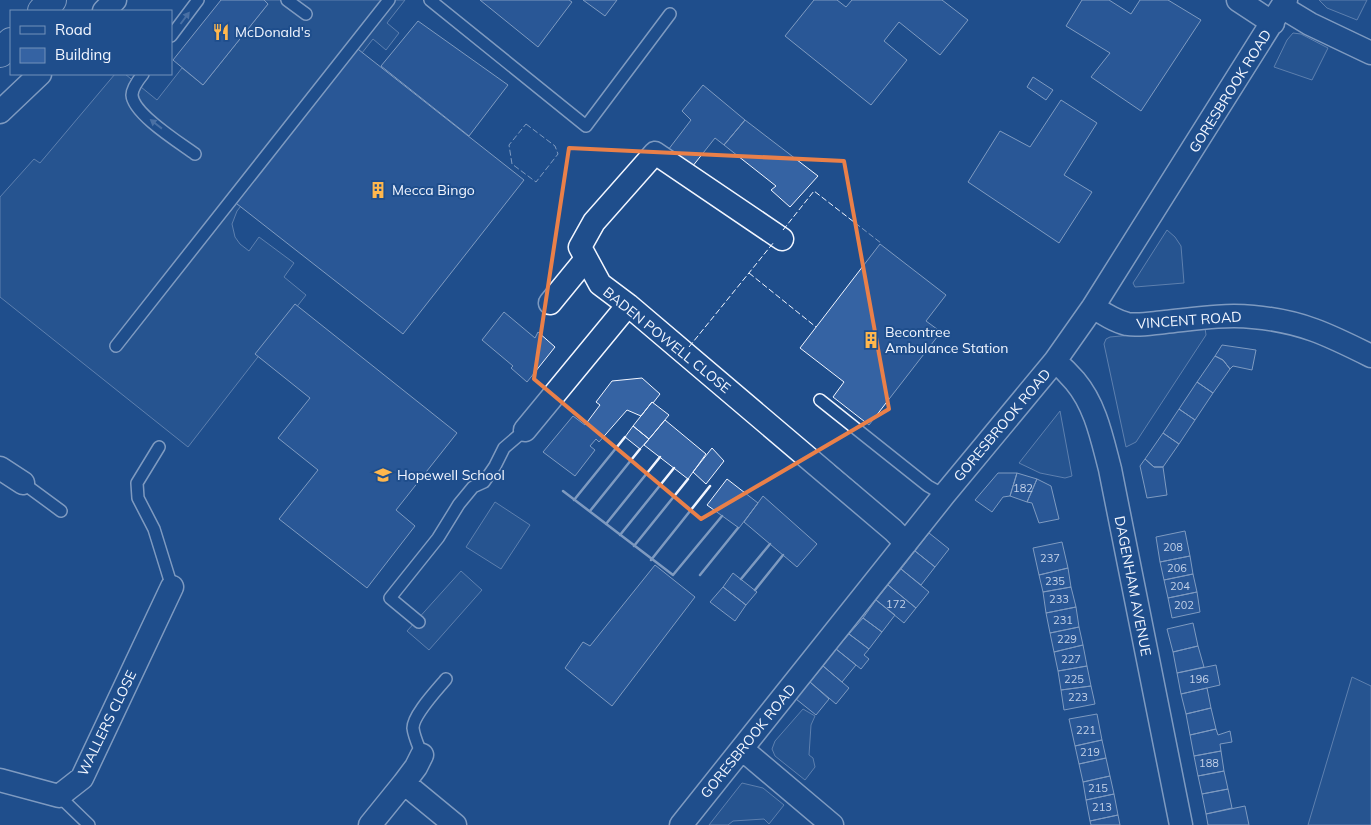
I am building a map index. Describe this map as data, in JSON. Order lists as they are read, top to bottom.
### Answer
{
  "streets": {
    "street": [
      "GORESBROOK ROAD",
      "VINCENT ROAD",
      "BADEN POWELL CLOSE",
      "DAGENHAM AVENUE",
      "WALLERS CLOSE"
    ]
  },
  "crossings": [
    ["GORESBROOK ROAD", "VINCENT ROAD"],
    ["GORESBROOK ROAD", "BADEN POWELL CLOSE"],
    ["GORESBROOK ROAD", "DAGENHAM AVENUE"]
  ],
  "places": {
    "restaurant": ["McDonald's"],
    "building": ["Mecca Bingo", "Becontree Ambulance Station"],
    "school or university": ["Hopewell School"]
  },
  "house_numbers": [
    "182",
    "208",
    "237",
    "206",
    "235",
    "204",
    "233",
    "172",
    "202",
    "231",
    "229",
    "227",
    "225",
    "196",
    "223",
    "221",
    "219",
    "188",
    "215",
    "213"
  ],
  "legend": ["Road", "Building"]
}
